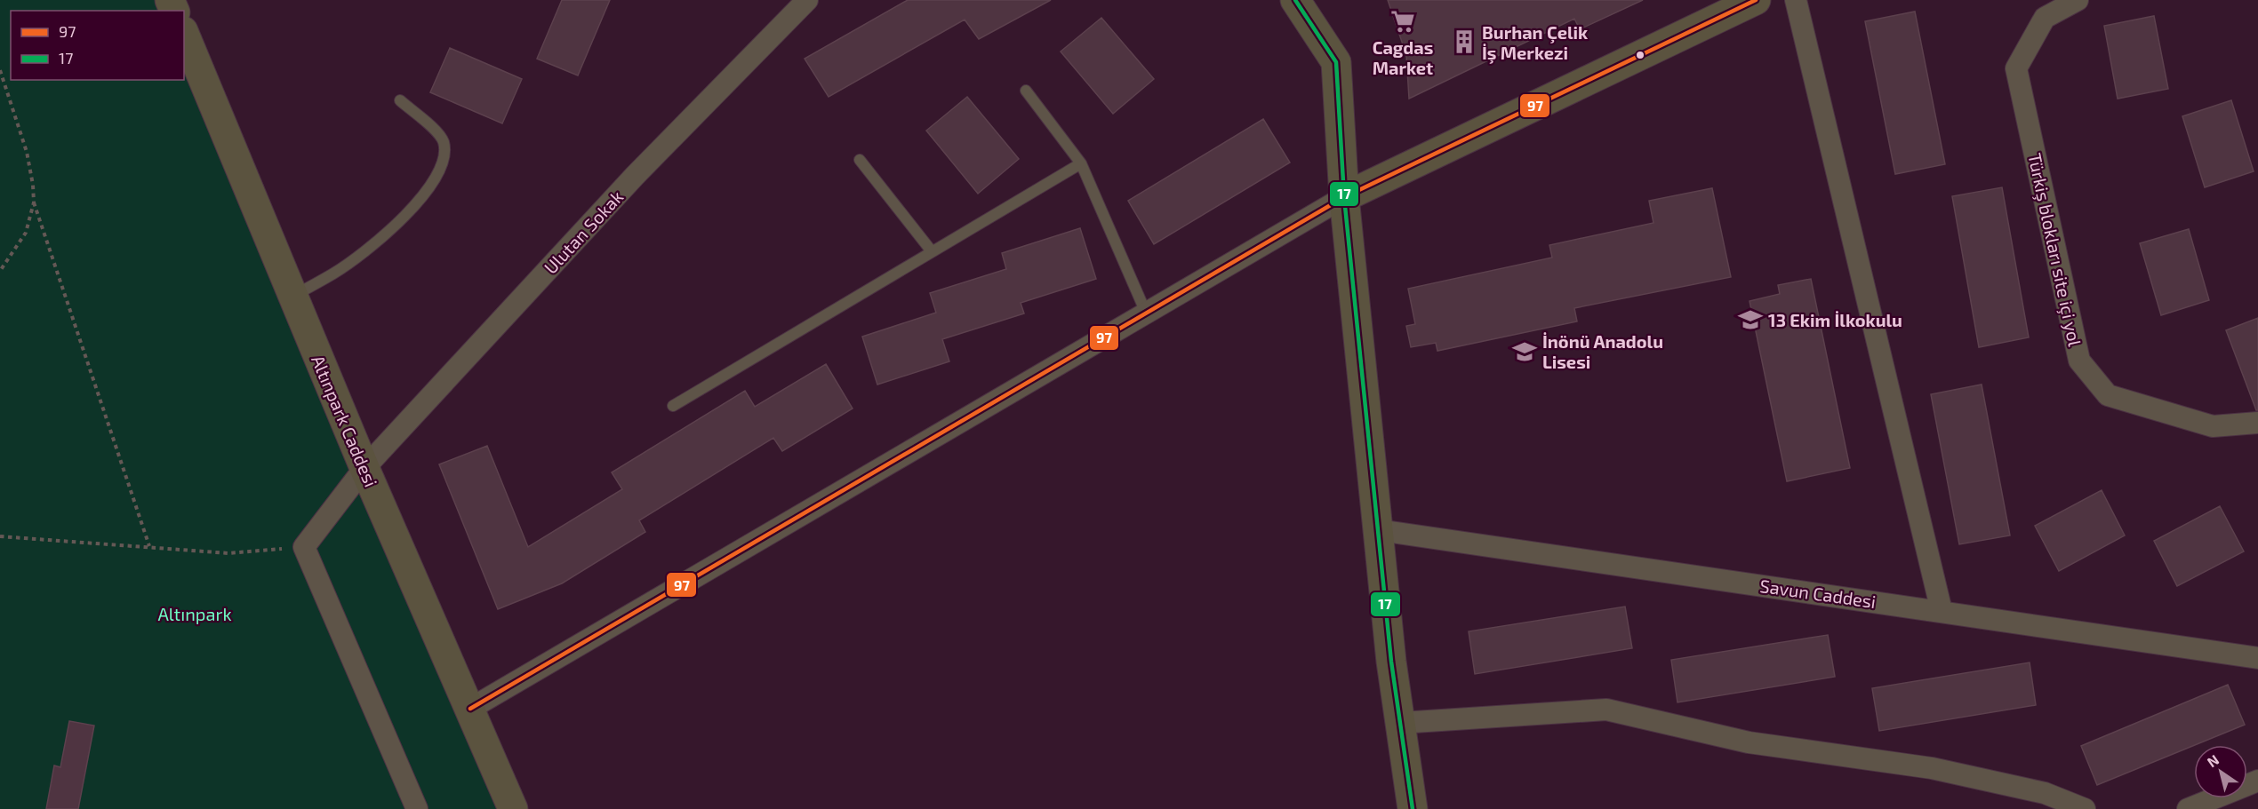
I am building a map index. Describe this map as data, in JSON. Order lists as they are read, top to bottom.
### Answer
{
  "streets": {
    "street": [
      "Ulutan Sokak",
      "Türkiş blokları site içi yol",
      "Altınpark Caddesi",
      "Savun Caddesi"
    ]
  },
  "crossings": [
    ["Ulutan Sokak", "Altınpark Caddesi"]
  ],
  "parks": ["Altınpark"],
  "places": {
    "supermarket": ["Cagdas Market"],
    "building": ["Burhan Çelik İş Merkezi"],
    "school or university": ["13 Ekim İlkokulu", "İnönü Anadolu Lisesi"]
  },
  "lines": ["transit line 97", "transit line 17"],
  "legend": ["97", "17"],
  "north": "top left"
}
